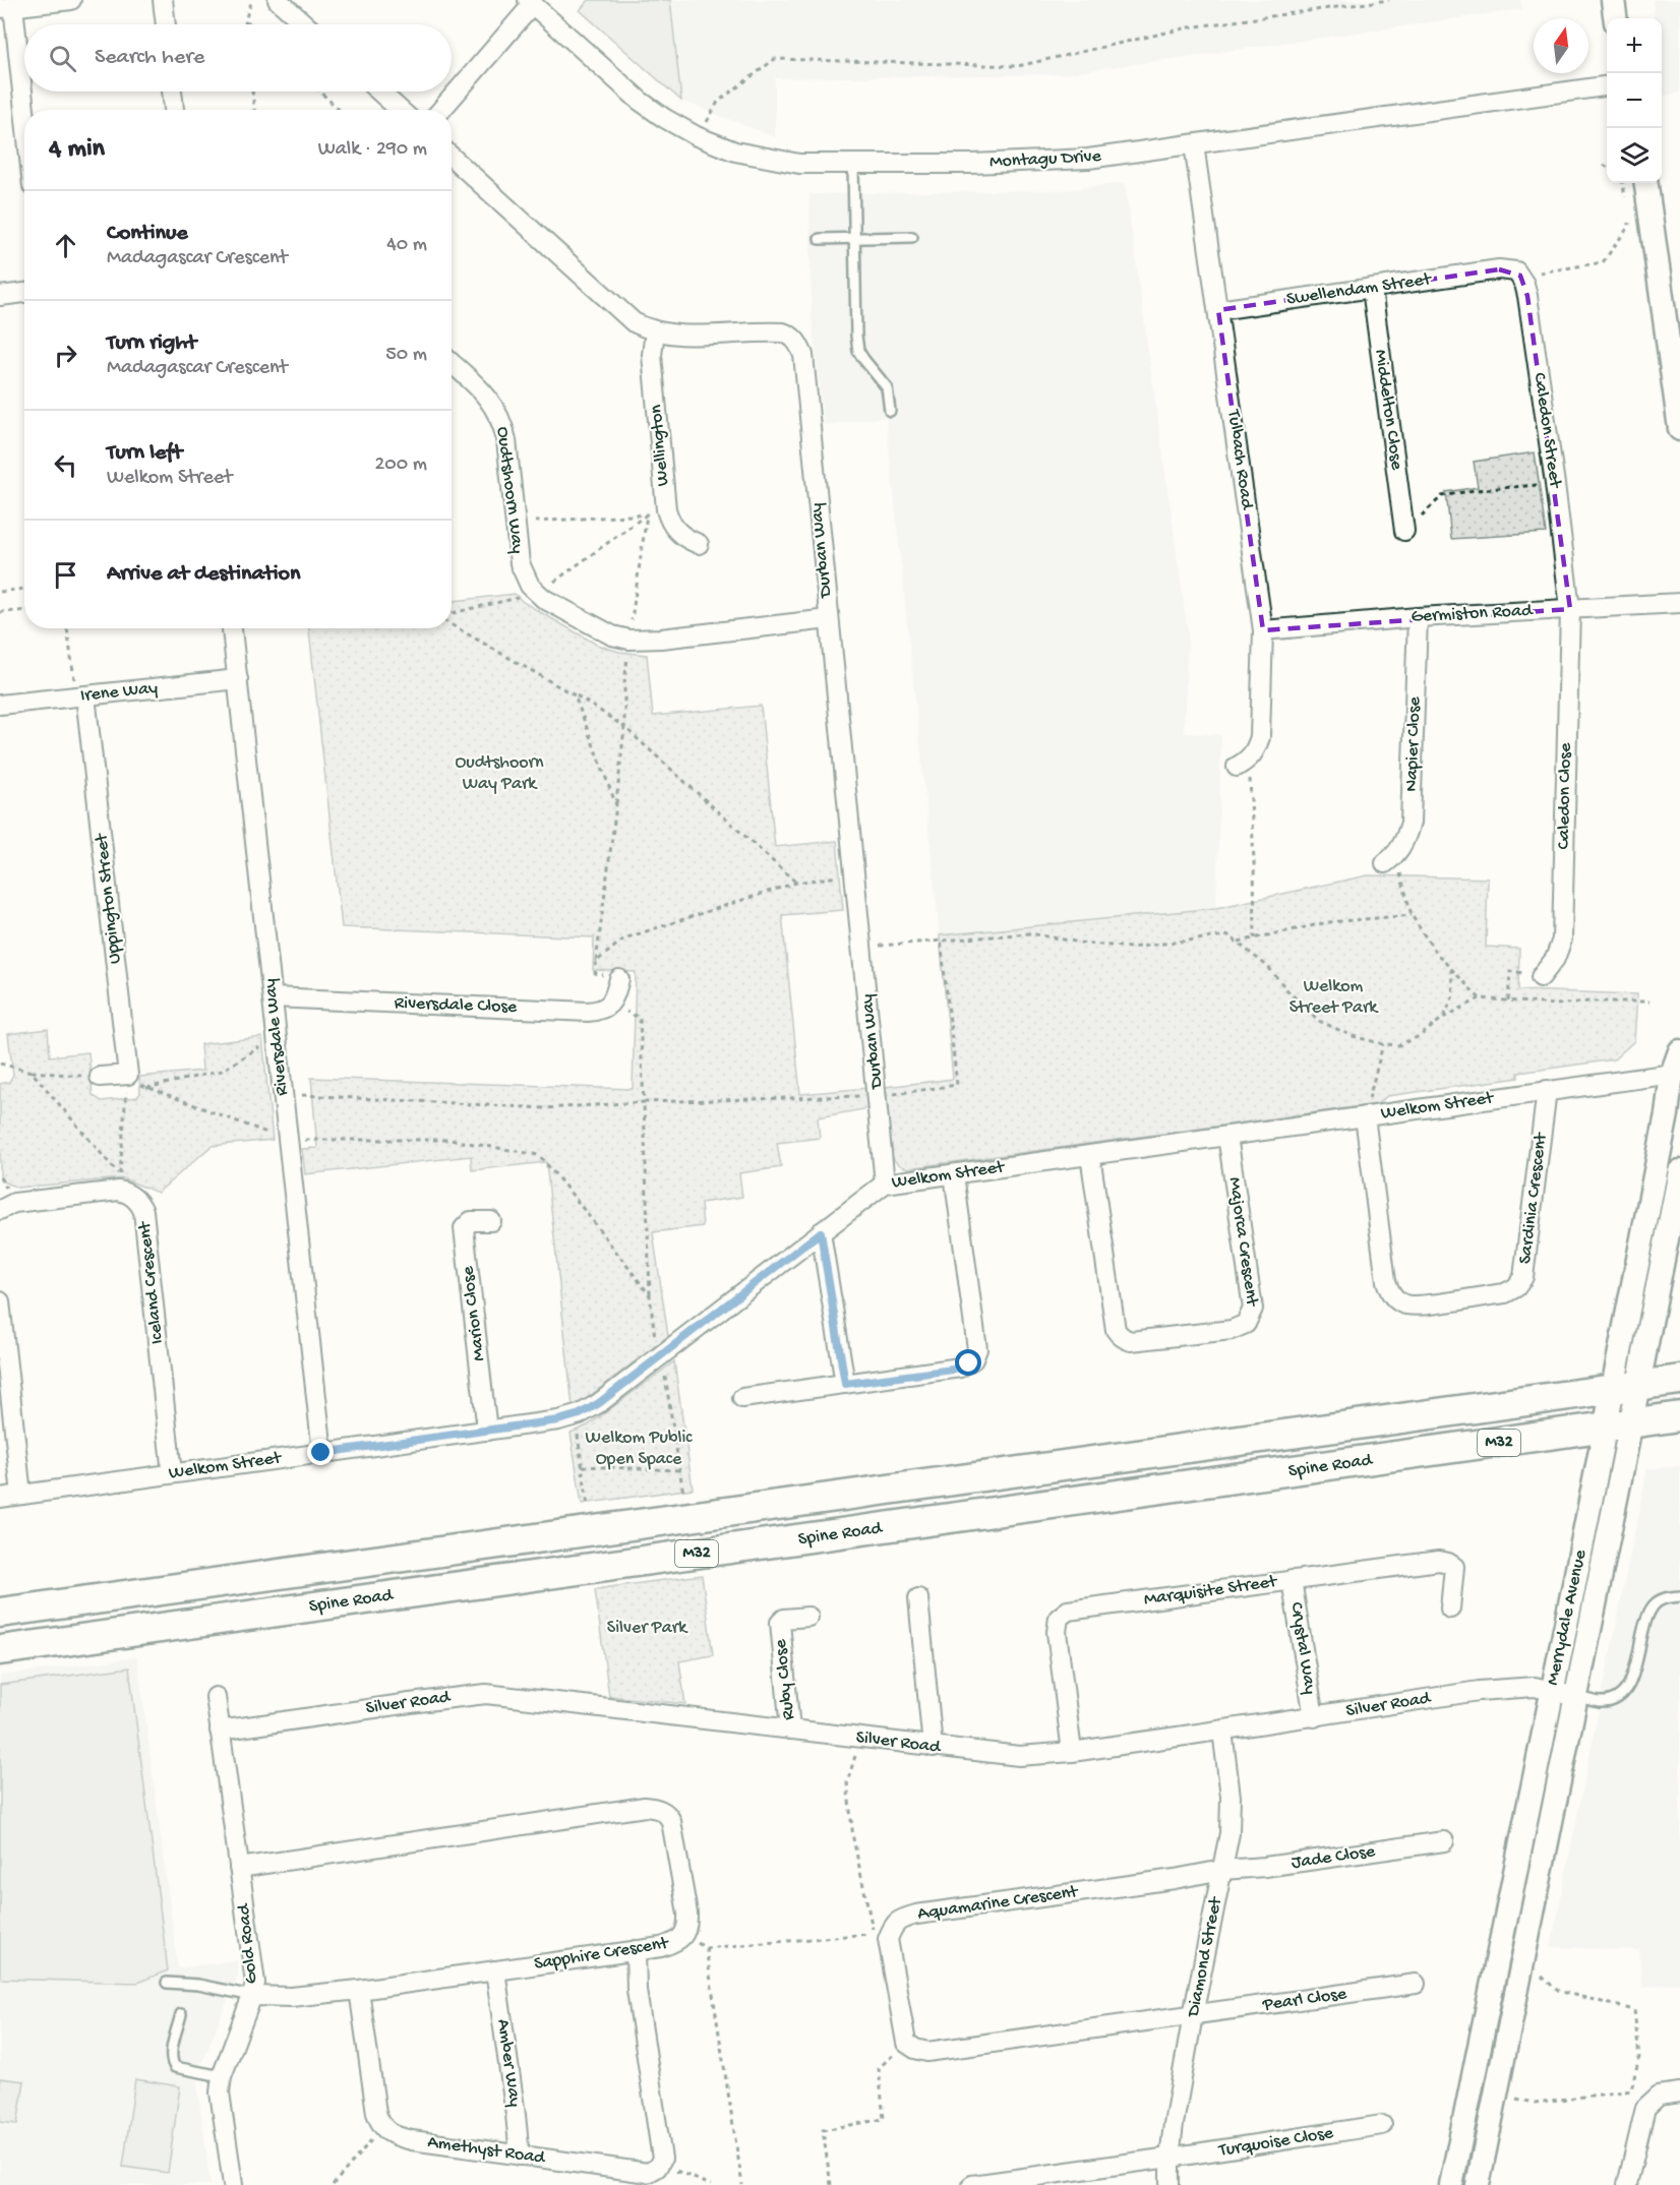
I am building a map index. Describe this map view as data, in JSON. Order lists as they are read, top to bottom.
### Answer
{
  "streets": {
    "main road": ["M32", "Spine Road"],
    "street": [
      "Montagu Drive",
      "Swellendam Street",
      "Middelton Close",
      "Caledon Street",
      "Wellington",
      "Tulbach Road",
      "Oudtshoorn Way",
      "Durban Way",
      "Germiston Road",
      "Irene Way",
      "Napier Close",
      "Caledon Close",
      "Uppington Street",
      "Riversdale Close",
      "Riversdale Way",
      "Welkom Street",
      "Sardinia Crescent",
      "Majorca Crescent",
      "Iceland Crescent",
      "Marion Close",
      "Marquisite Street",
      "Merrydale Avenue",
      "Crystal Way",
      "Ruby Close",
      "Silver Road",
      "Jade Close",
      "Aquamarine Crescent",
      "Gold Road",
      "Sapphire Crescent",
      "Diamond Street",
      "Pearl Close",
      "Amber Way",
      "Turquoise Close",
      "Amethyst Road"
    ]
  },
  "crossings": [
    ["Montagu Drive", "Tulbach Road"],
    ["Swellendam Street", "Middelton Close"],
    ["Swellendam Street", "Caledon Street"],
    ["Swellendam Street", "Tulbach Road"],
    ["Caledon Street", "Germiston Road"],
    ["Caledon Street", "Caledon Close"],
    ["Wellington", "Durban Way"],
    ["Tulbach Road", "Germiston Road"],
    ["Oudtshoorn Way", "Durban Way"],
    ["Durban Way", "Welkom Street"],
    ["Germiston Road", "Napier Close"],
    ["Germiston Road", "Caledon Close"],
    ["Irene Way", "Uppington Street"],
    ["Irene Way", "Riversdale Way"],
    ["Riversdale Close", "Riversdale Way"],
    ["Riversdale Way", "Welkom Street"],
    ["Welkom Street", "Sardinia Crescent"],
    ["Welkom Street", "Majorca Crescent"],
    ["Welkom Street", "Iceland Crescent"],
    ["Welkom Street", "Marion Close"],
    ["Welkom Street", "Merrydale Avenue"],
    ["Spine Road", "Merrydale Avenue"],
    ["Marquisite Street", "Crystal Way"],
    ["Marquisite Street", "Silver Road"],
    ["Merrydale Avenue", "Silver Road"],
    ["Crystal Way", "Silver Road"],
    ["Ruby Close", "Silver Road"],
    ["Silver Road", "Gold Road"],
    ["Silver Road", "Diamond Street"],
    ["Jade Close", "Aquamarine Crescent"],
    ["Jade Close", "Diamond Street"],
    ["Aquamarine Crescent", "Diamond Street"],
    ["Gold Road", "Sapphire Crescent"],
    ["Sapphire Crescent", "Amber Way"],
    ["Diamond Street", "Pearl Close"],
    ["Diamond Street", "Turquoise Close"],
    ["Amber Way", "Amethyst Road"]
  ],
  "parks": [
    "Oudtshoorn Way Park",
    "Welkom Street Park",
    "Welkom Public Open Space",
    "Silver Park"
  ],
  "north": "top",
  "page": {
    "map_buttons": ["+", "−"],
    "search": "Search here",
    "heading": ["4 min", "Walk · 290 m"],
    "list": [
      ["Continue", "Madagascar Crescent", "40 m"],
      ["Turn right", "Madagascar Crescent", "50 m"],
      ["Turn left", "Welkom Street", "200 m"],
      "Arrive at destination"
    ]
  }
}
